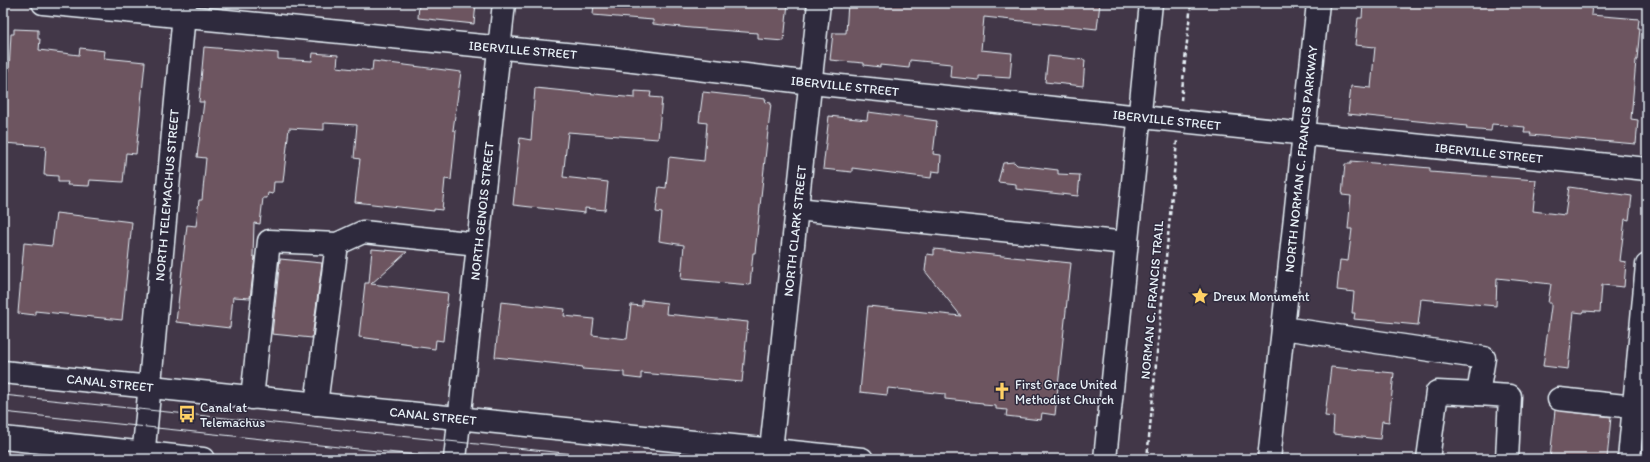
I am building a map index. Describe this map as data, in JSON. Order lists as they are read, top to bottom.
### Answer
{
  "streets": {
    "street": [
      "IBERVILLE STREET",
      "NORTH NORMAN C. FRANCIS PARKWAY",
      "NORTH TELEMACHUS STREET",
      "NORTH GENOIS STREET",
      "NORTH CLARK STREET",
      "CANAL STREET"
    ],
    "path": ["NORMAN C. FRANCIS TRAIL"]
  },
  "crossings": [
    ["IBERVILLE STREET", "NORTH NORMAN C. FRANCIS PARKWAY"],
    ["IBERVILLE STREET", "NORTH TELEMACHUS STREET"],
    ["IBERVILLE STREET", "NORTH GENOIS STREET"],
    ["IBERVILLE STREET", "NORTH CLARK STREET"],
    ["NORTH TELEMACHUS STREET", "CANAL STREET"],
    ["NORTH GENOIS STREET", "CANAL STREET"],
    ["NORTH CLARK STREET", "CANAL STREET"]
  ],
  "places": {
    "place": ["Dreux Monument"],
    "church": ["First Grace United Methodist Church"],
    "bus stop": ["Canal at Telemachus"]
  }
}
